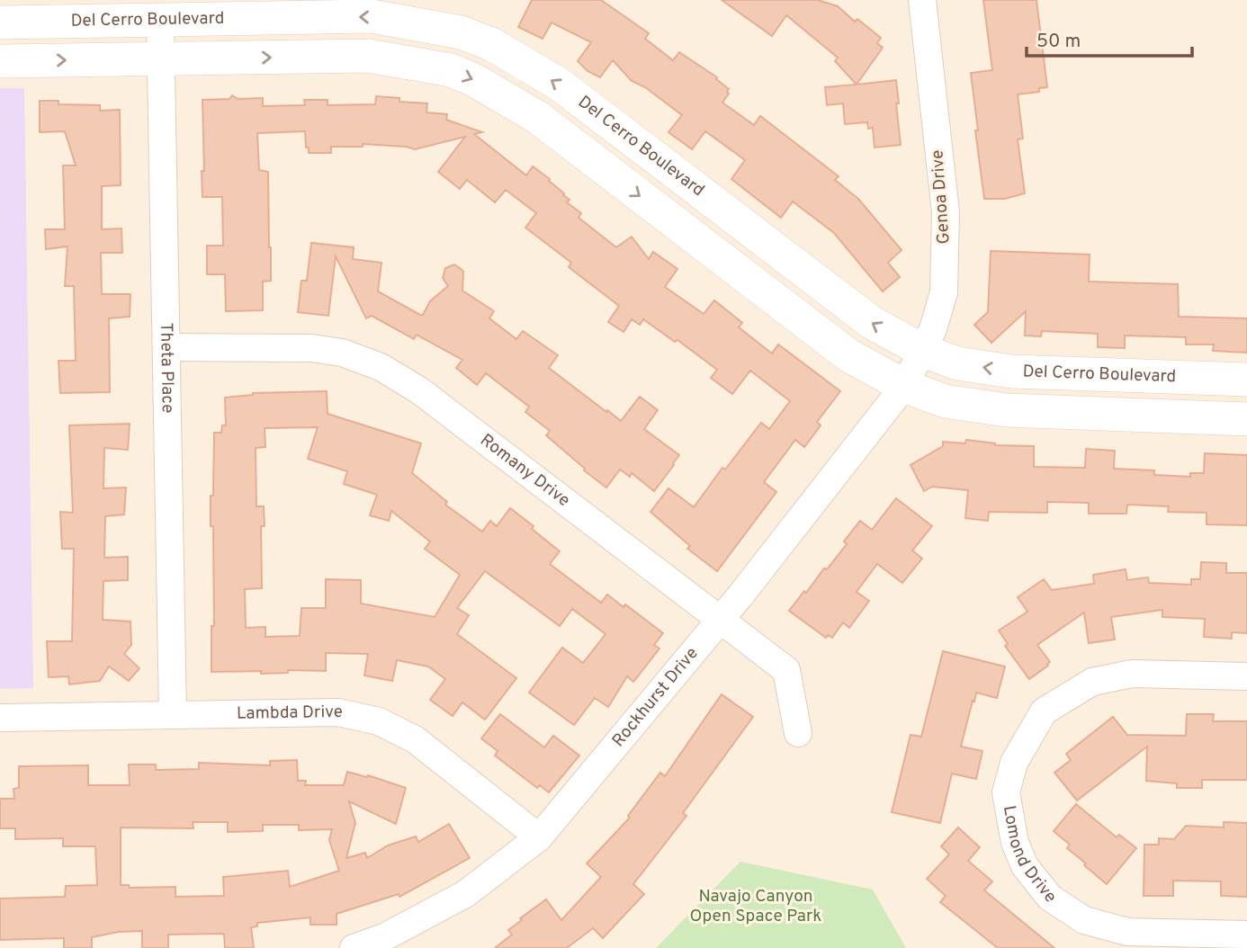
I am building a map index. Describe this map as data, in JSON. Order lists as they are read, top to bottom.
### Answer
{
  "streets": {
    "street": [
      "Del Cerro Boulevard",
      "Genoa Drive",
      "Theta Place",
      "Romany Drive",
      "Rockhurst Drive",
      "Lambda Drive",
      "Lomond Drive"
    ]
  },
  "crossings": [
    ["Del Cerro Boulevard", "Genoa Drive"],
    ["Del Cerro Boulevard", "Theta Place"],
    ["Genoa Drive", "Rockhurst Drive"],
    ["Theta Place", "Romany Drive"],
    ["Theta Place", "Lambda Drive"],
    ["Romany Drive", "Rockhurst Drive"],
    ["Rockhurst Drive", "Lambda Drive"]
  ],
  "parks": ["Navajo Canyon Open Space Park"],
  "scale_bar": "50 m"
}
